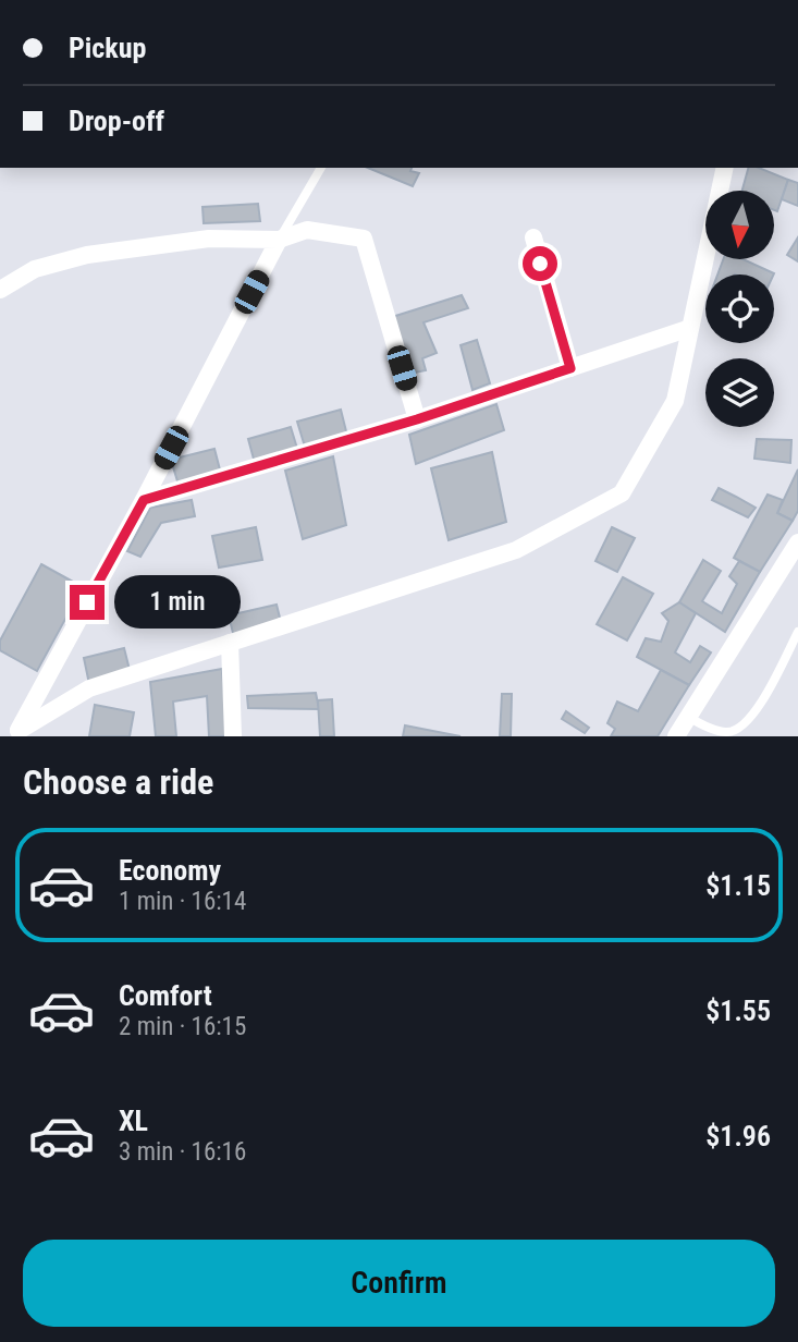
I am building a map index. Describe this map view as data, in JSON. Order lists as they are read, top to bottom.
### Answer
{
  "north": "bottom",
  "page": {
    "banner": ["Pickup", "Drop-off"],
    "bubble": "1 min",
    "heading": "Choose a ride",
    "list": [
      {
        "name": "Economy",
        "note": "1 min · 16:14",
        "value": "$1.15"
      },
      {
        "name": "Comfort",
        "note": "2 min · 16:15",
        "value": "$1.55"
      },
      {
        "name": "XL",
        "note": "3 min · 16:16",
        "value": "$1.96"
      }
    ],
    "buttons": "Confirm"
  }
}
